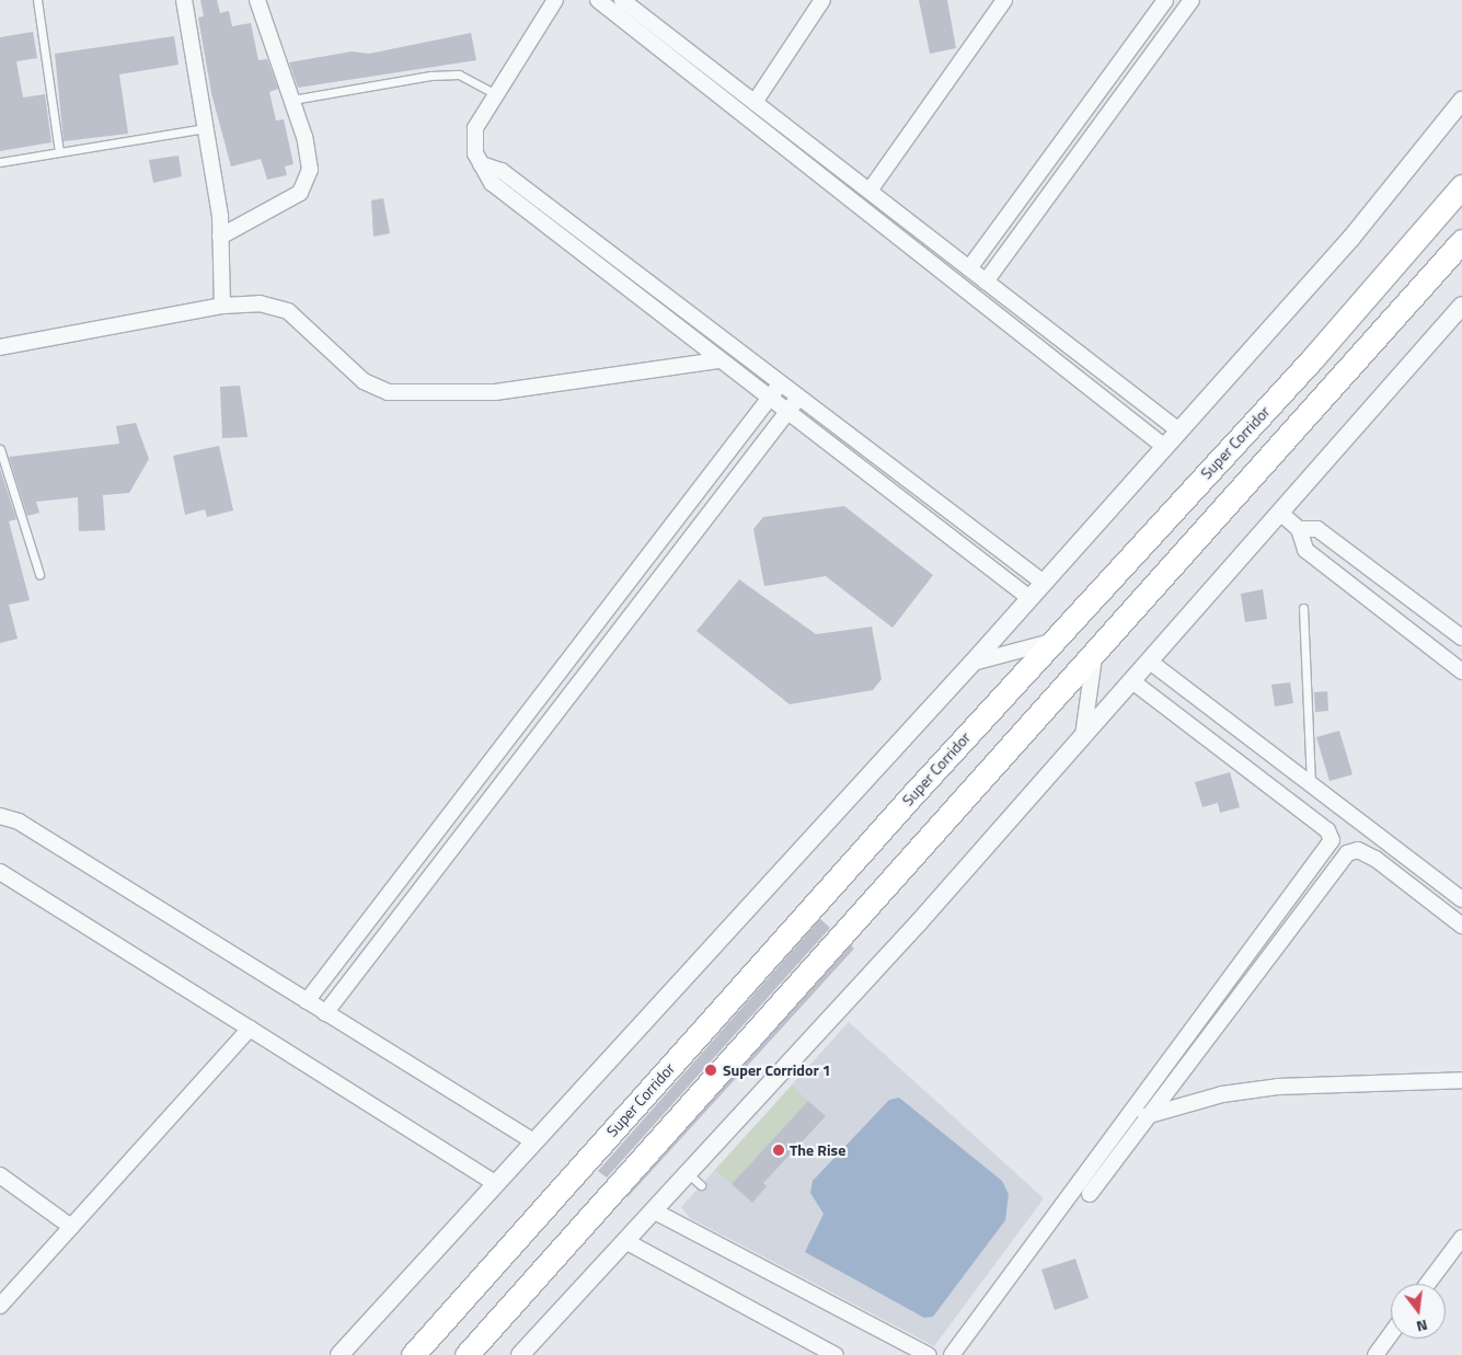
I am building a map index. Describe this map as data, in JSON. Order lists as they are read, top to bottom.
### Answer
{
  "streets": {
    "main road": ["Super Corridor"]
  },
  "places": ["Super Corridor 1", "The Rise"],
  "north": "bottom"
}
